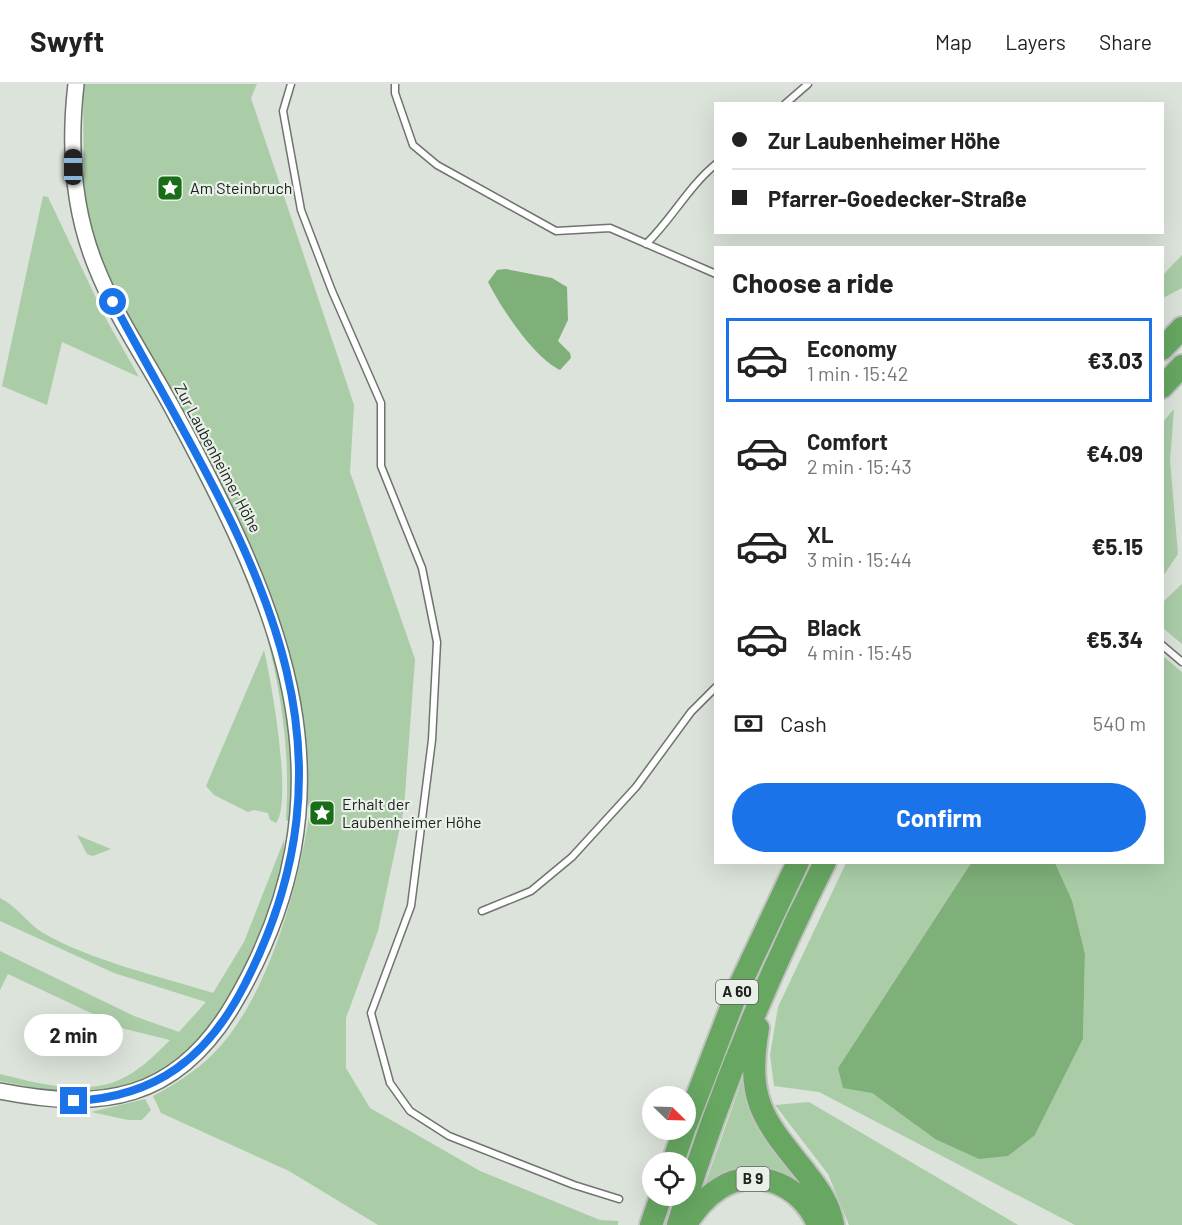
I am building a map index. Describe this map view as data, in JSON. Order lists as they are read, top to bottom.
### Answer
{
  "streets": {
    "highway": ["A 60", "B 9"],
    "street": ["Zur Laubenheimer Höhe"]
  },
  "places": {
    "place": ["Am Steinbruch", "Erhalt der Laubenheimer Höhe"]
  },
  "north": "bottom right",
  "page": {
    "header": "Swyft",
    "nav": ["Map", "Layers", "Share"],
    "banner": ["Zur Laubenheimer Höhe", "Pfarrer-Goedecker-Straße"],
    "heading": "Choose a ride",
    "list": [
      {
        "name": "Economy",
        "note": "1 min · 15:42",
        "value": "€3.03"
      },
      {
        "name": "Comfort",
        "note": "2 min · 15:43",
        "value": "€4.09"
      },
      {
        "name": "XL",
        "note": "3 min · 15:44",
        "value": "€5.15"
      },
      {
        "name": "Black",
        "note": "4 min · 15:45",
        "value": "€5.34"
      }
    ],
    "pay": ["Cash", "540 m"],
    "buttons": "Confirm",
    "bubble": "2 min"
  }
}
